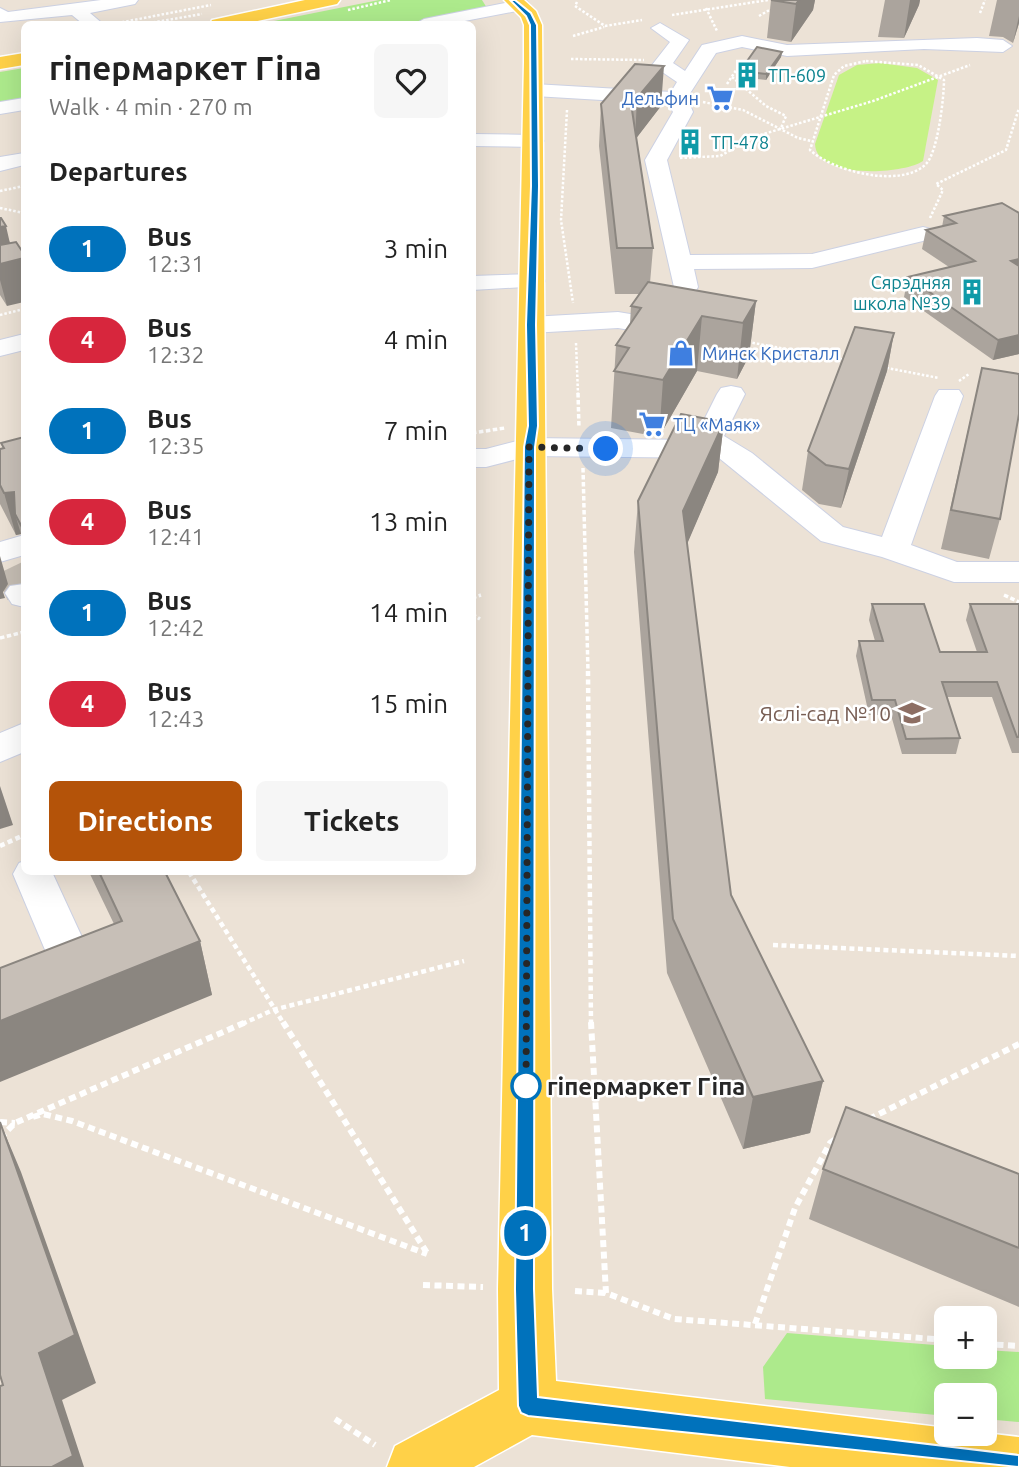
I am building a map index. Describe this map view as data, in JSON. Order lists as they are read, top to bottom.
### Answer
{
  "places": {
    "building": ["ТП-609", "ТП-478", "Сярэдняя школа №39"],
    "supermarket": ["Дельфин", "ТЦ «Маяк»"],
    "shop": ["Минск Кристалл"],
    "school or university": ["Яслі-сад №10"],
    "other": ["гіпермаркет Гіпа"]
  },
  "lines": ["bus line 1"],
  "page": {
    "on_map": "1",
    "heading": [
      ["гіпермаркет Гіпа", "Walk · 4 min · 270 m"],
      "Departures"
    ],
    "list": [
      {
        "mark": "1",
        "name": "Bus",
        "note": "12:31",
        "value": "3 min"
      },
      {
        "mark": "4",
        "name": "Bus",
        "note": "12:32",
        "value": "4 min"
      },
      {
        "mark": "1",
        "name": "Bus",
        "note": "12:35",
        "value": "7 min"
      },
      {
        "mark": "4",
        "name": "Bus",
        "note": "12:41",
        "value": "13 min"
      },
      {
        "mark": "1",
        "name": "Bus",
        "note": "12:42",
        "value": "14 min"
      },
      {
        "mark": "4",
        "name": "Bus",
        "note": "12:43",
        "value": "15 min"
      }
    ],
    "buttons": ["Directions", "Tickets"],
    "map_buttons": ["+", "−"]
  }
}
